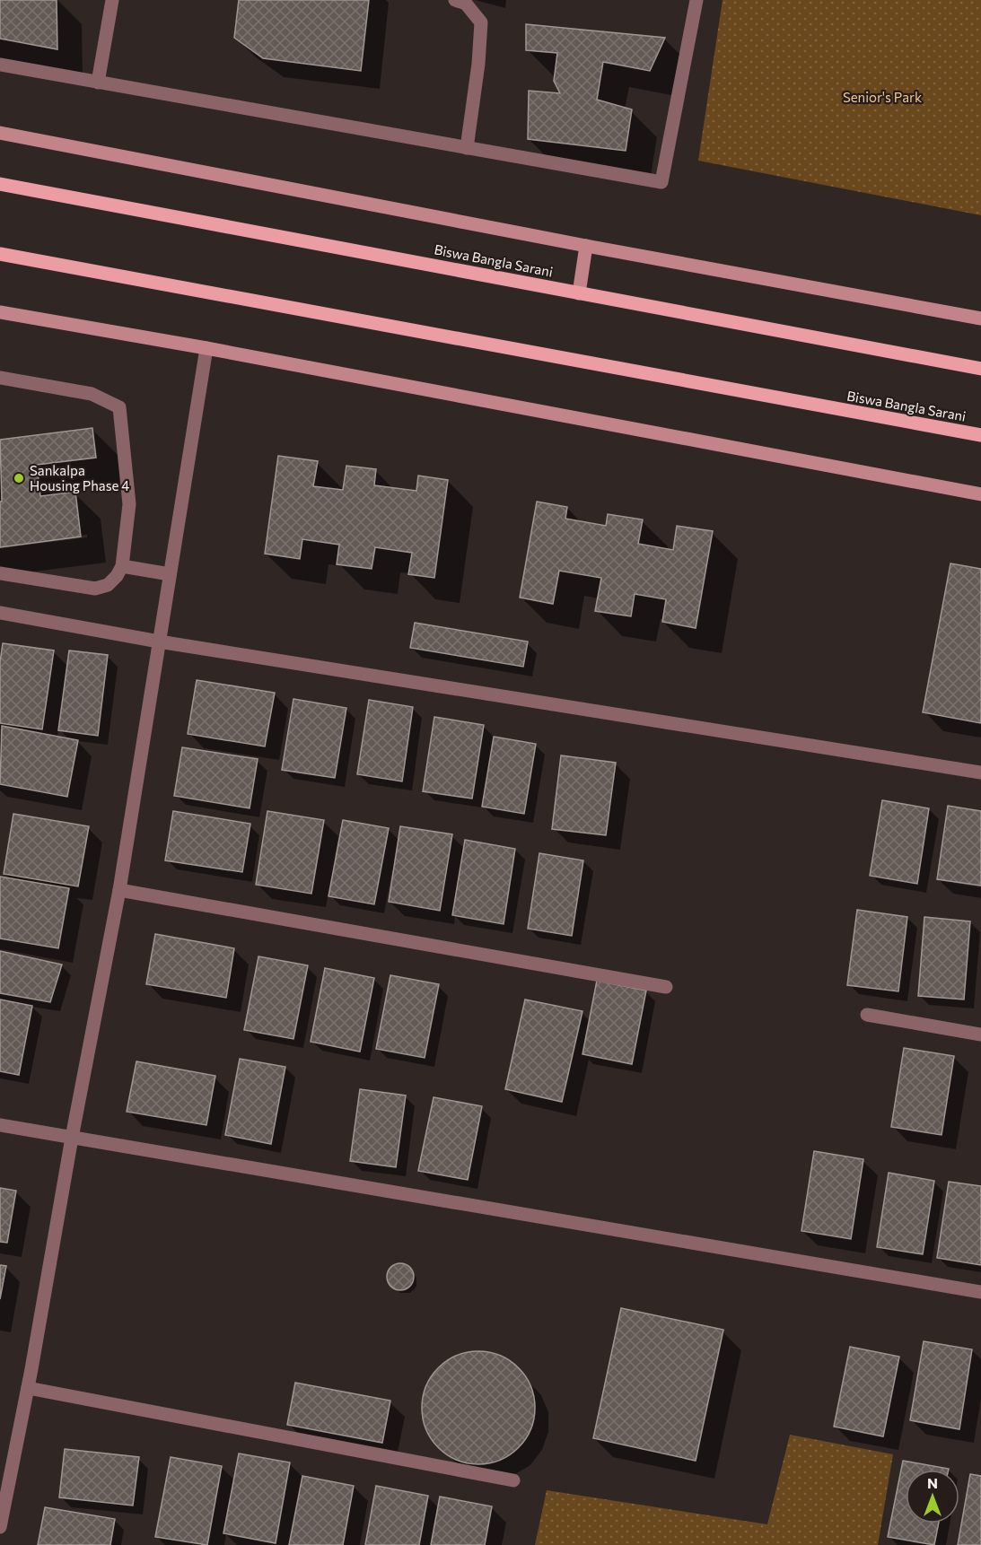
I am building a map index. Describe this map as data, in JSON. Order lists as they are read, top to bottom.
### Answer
{
  "streets": {
    "main road": ["Biswa Bangla Sarani"]
  },
  "parks": ["Senior's Park"],
  "places": ["Sankalpa Housing Phase 4"],
  "north": "top"
}
